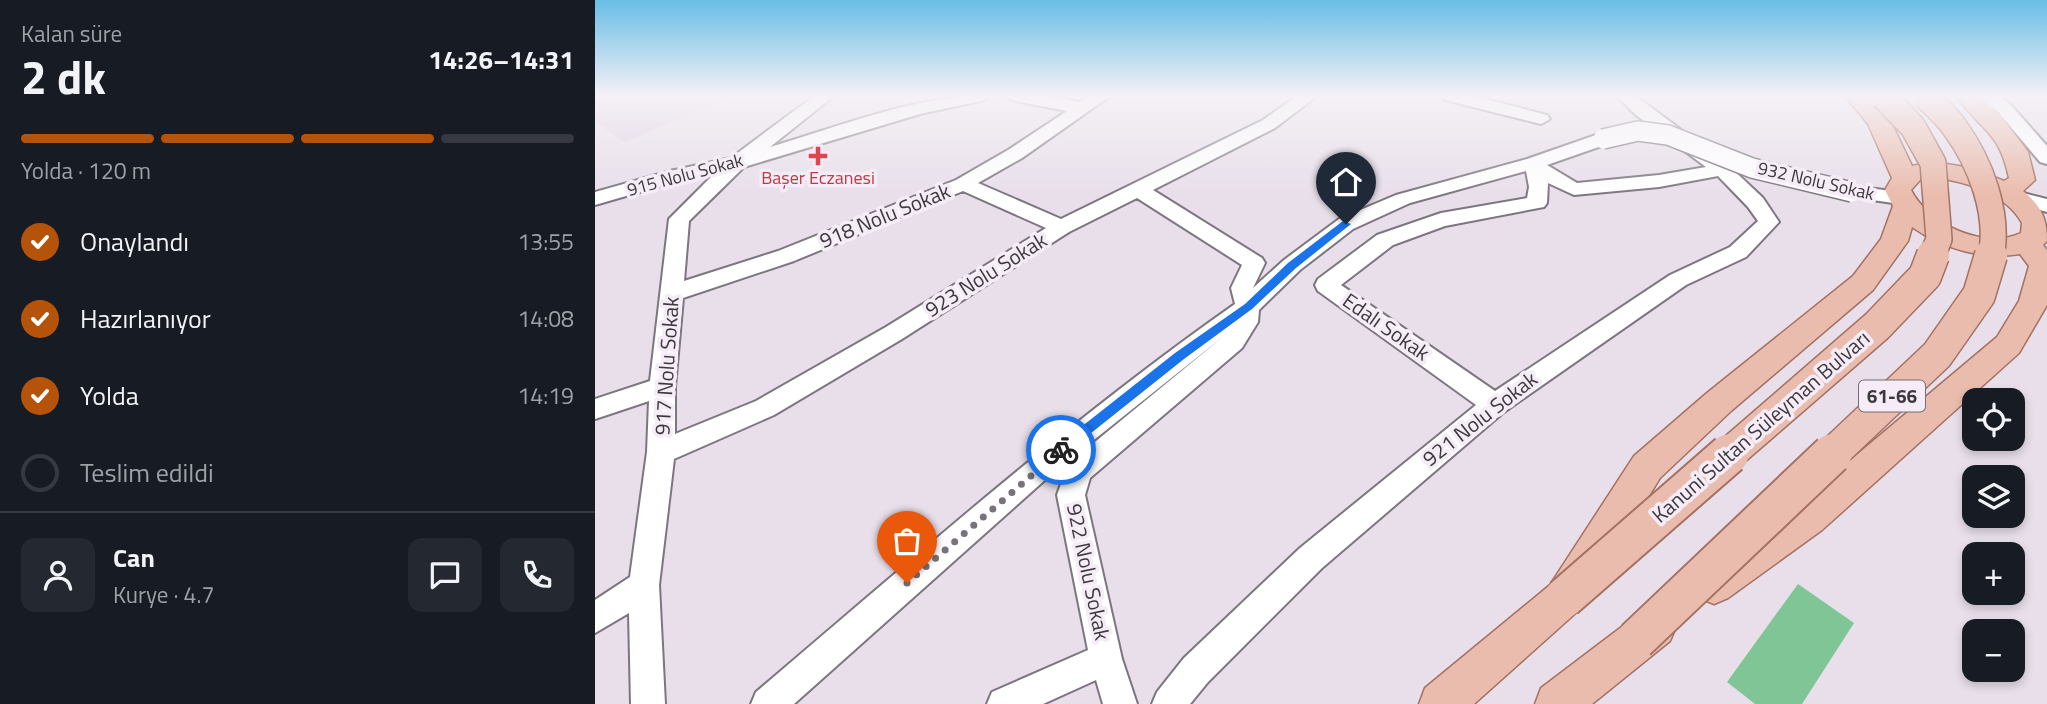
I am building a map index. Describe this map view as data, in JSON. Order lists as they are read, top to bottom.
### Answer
{
  "streets": {
    "main road": ["61-66", "Kanuni Sultan Süleyman Bulvarı"],
    "street": [
      "915 Nolu Sokak",
      "932 Nolu Sokak",
      "918 Nolu Sokak",
      "923 Nolu Sokak",
      "Edalı Sokak",
      "917 Nolu Sokak",
      "921 Nolu Sokak",
      "922 Nolu Sokak"
    ]
  },
  "crossings": [
    ["915 Nolu Sokak", "917 Nolu Sokak"],
    ["932 Nolu Sokak", "Edalı Sokak"],
    ["932 Nolu Sokak", "61-66"],
    ["932 Nolu Sokak", "922 Nolu Sokak"],
    ["918 Nolu Sokak", "917 Nolu Sokak"],
    ["923 Nolu Sokak", "917 Nolu Sokak"],
    ["Edalı Sokak", "921 Nolu Sokak"],
    ["61-66", "Kanuni Sultan Süleyman Bulvarı"]
  ],
  "places": {
    "health": ["Başer Eczanesi"]
  },
  "page": {
    "heading": ["2 dk", "Kalan süre", "14:26–14:31"],
    "panel": ["Can", "Kurye · 4.7"],
    "bar": "Yolda · 120 m",
    "list": [
      ["Onaylandı", "13:55"],
      ["Hazırlanıyor", "14:08"],
      ["Yolda", "14:19"],
      "Teslim edildi"
    ],
    "map_buttons": ["+", "−"]
  }
}
